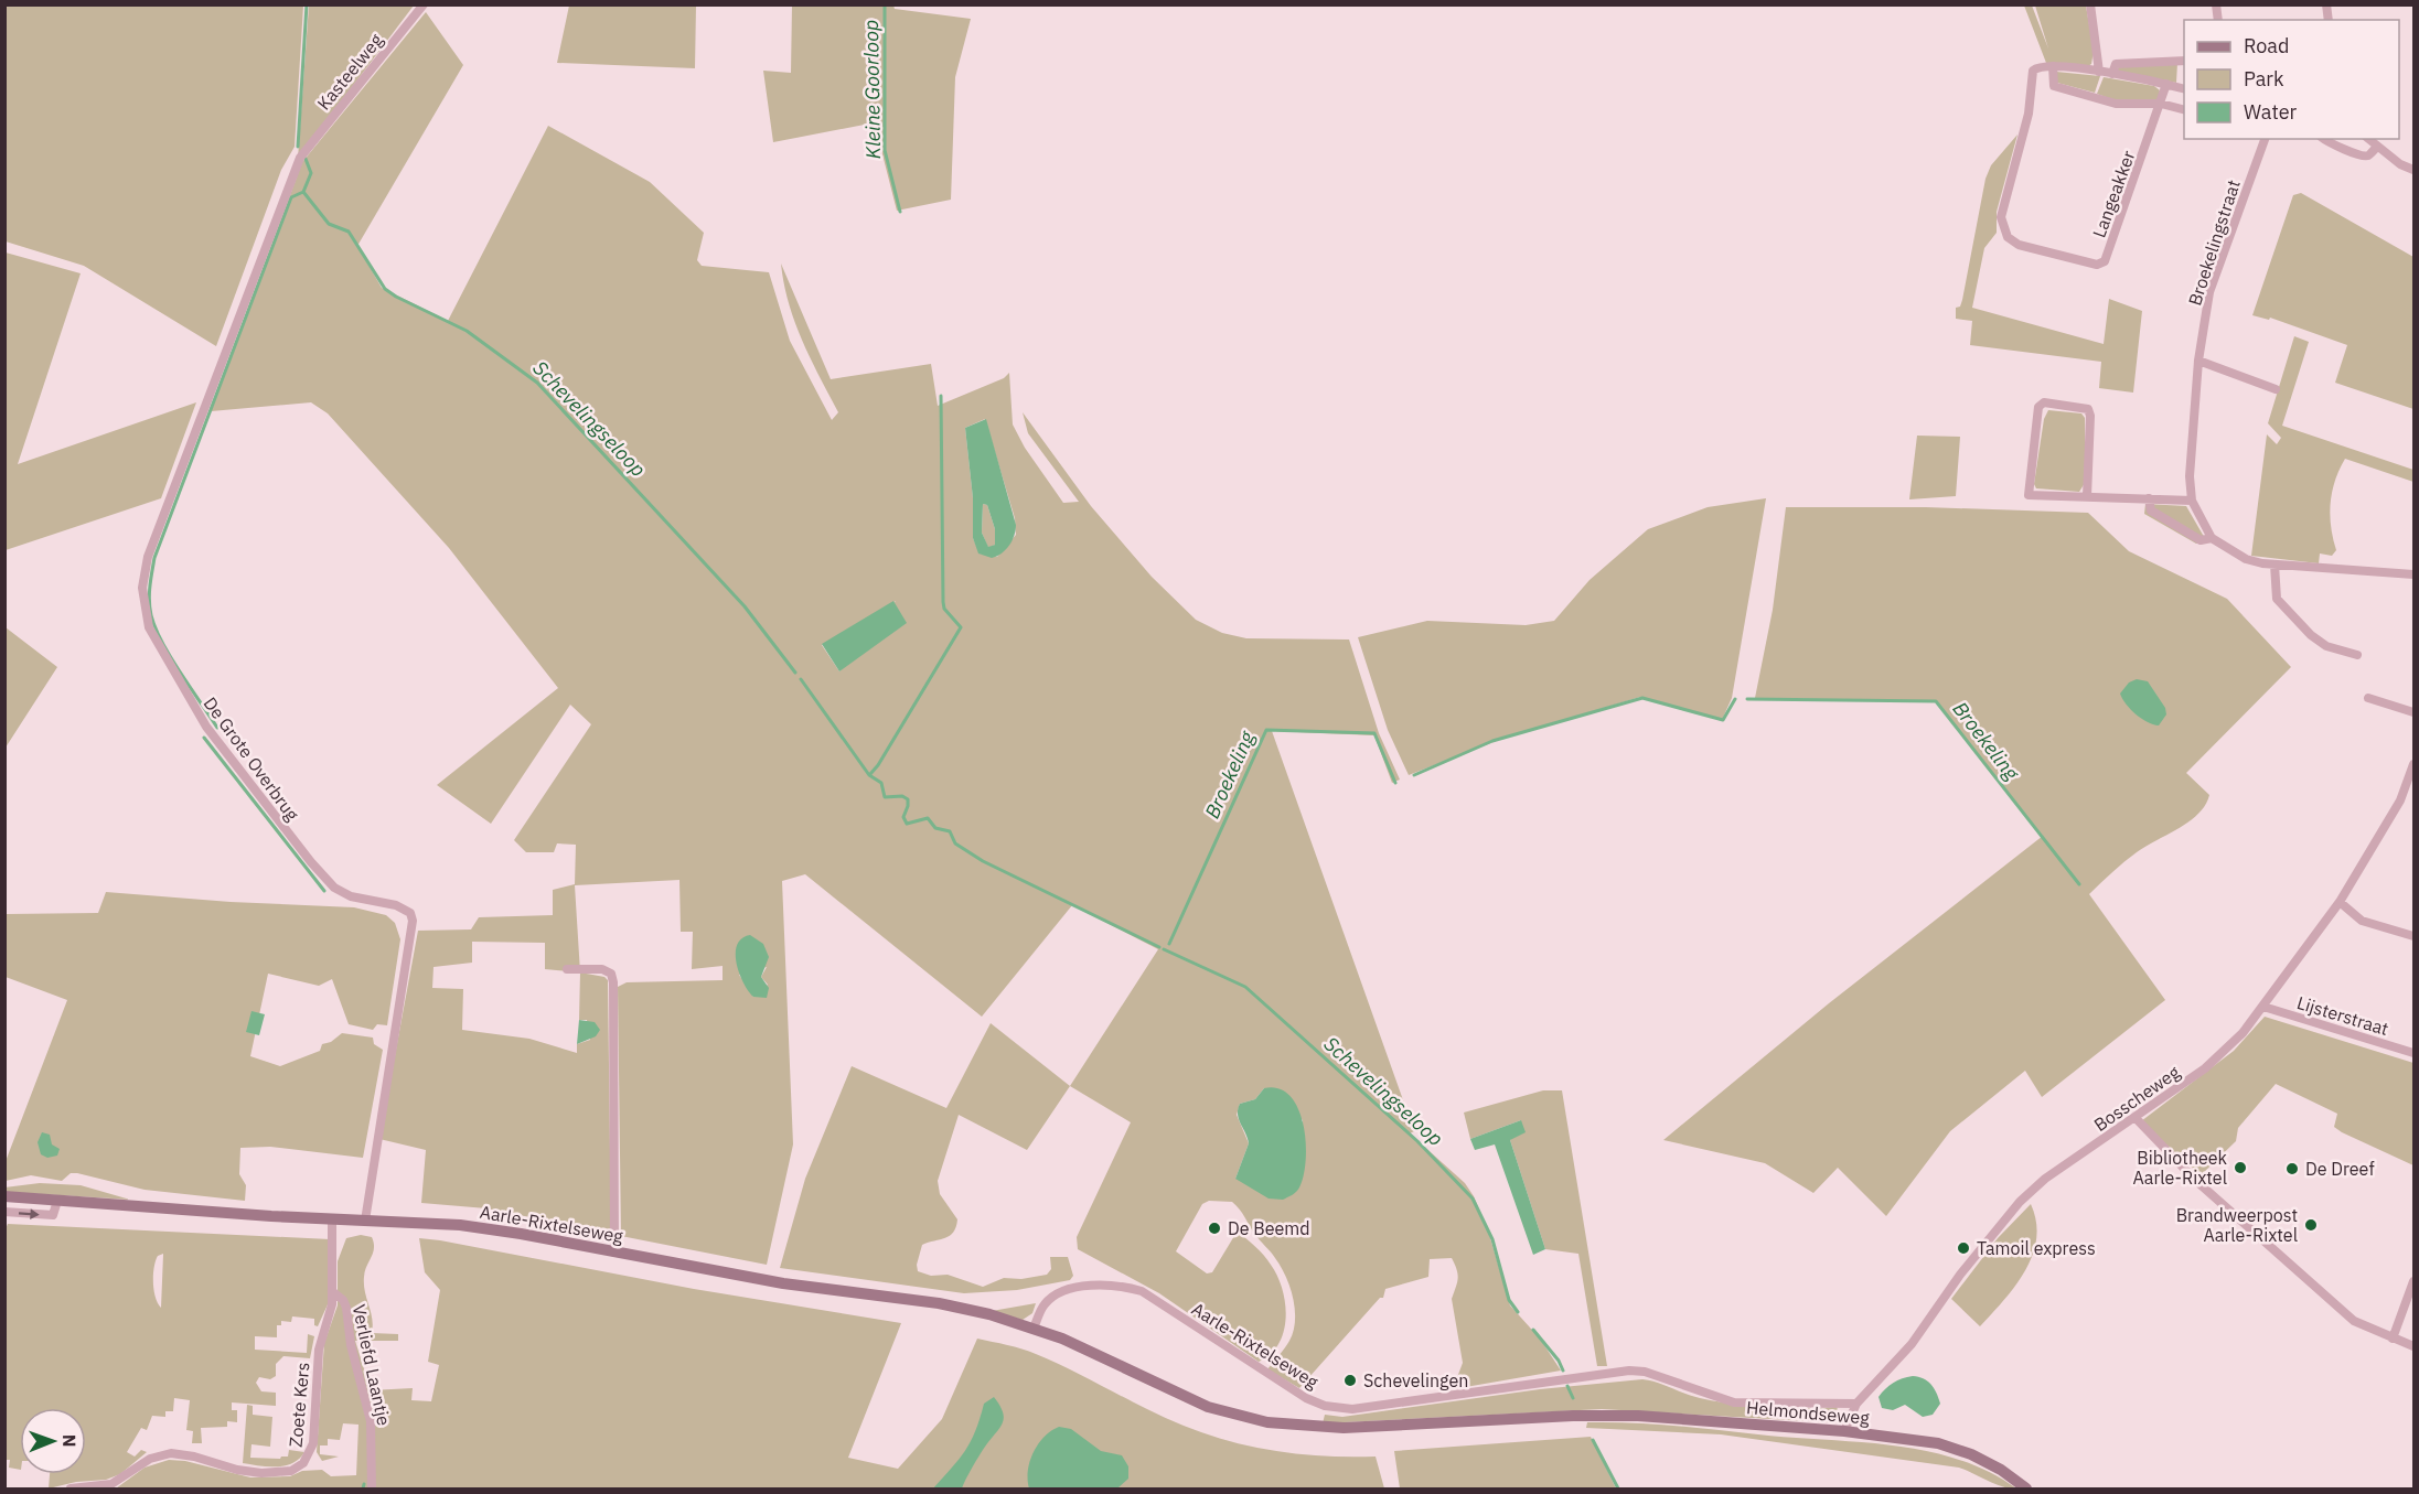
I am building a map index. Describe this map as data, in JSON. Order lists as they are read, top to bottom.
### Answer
{
  "streets": {
    "street": [
      "Kasteelweg",
      "Langeakker",
      "Broekelingstraat",
      "De Grote Overbrug",
      "Lijsterstraat",
      "Bosscheweg",
      "Aarle-Rixtelseweg",
      "Verliefd Laantje",
      "Zoete Kers",
      "Helmondseweg"
    ]
  },
  "crossings": [
    ["Kasteelweg", "De Grote Overbrug"],
    ["De Grote Overbrug", "Aarle-Rixtelseweg"],
    ["Lijsterstraat", "Bosscheweg"],
    ["Bosscheweg", "Helmondseweg"],
    ["Aarle-Rixtelseweg", "Zoete Kers"],
    ["Aarle-Rixtelseweg", "Helmondseweg"],
    ["Verliefd Laantje", "Zoete Kers"]
  ],
  "water": ["Kleine Goorloop", "Schevelingseloop", "Broekeling"],
  "places": [
    "Bibliotheek Aarle-Rixtel",
    "De Dreef",
    "Brandweerpost Aarle-Rixtel",
    "De Beemd",
    "Tamoil express",
    "Schevelingen"
  ],
  "legend": ["Road", "Park", "Water"],
  "north": "right"
}
